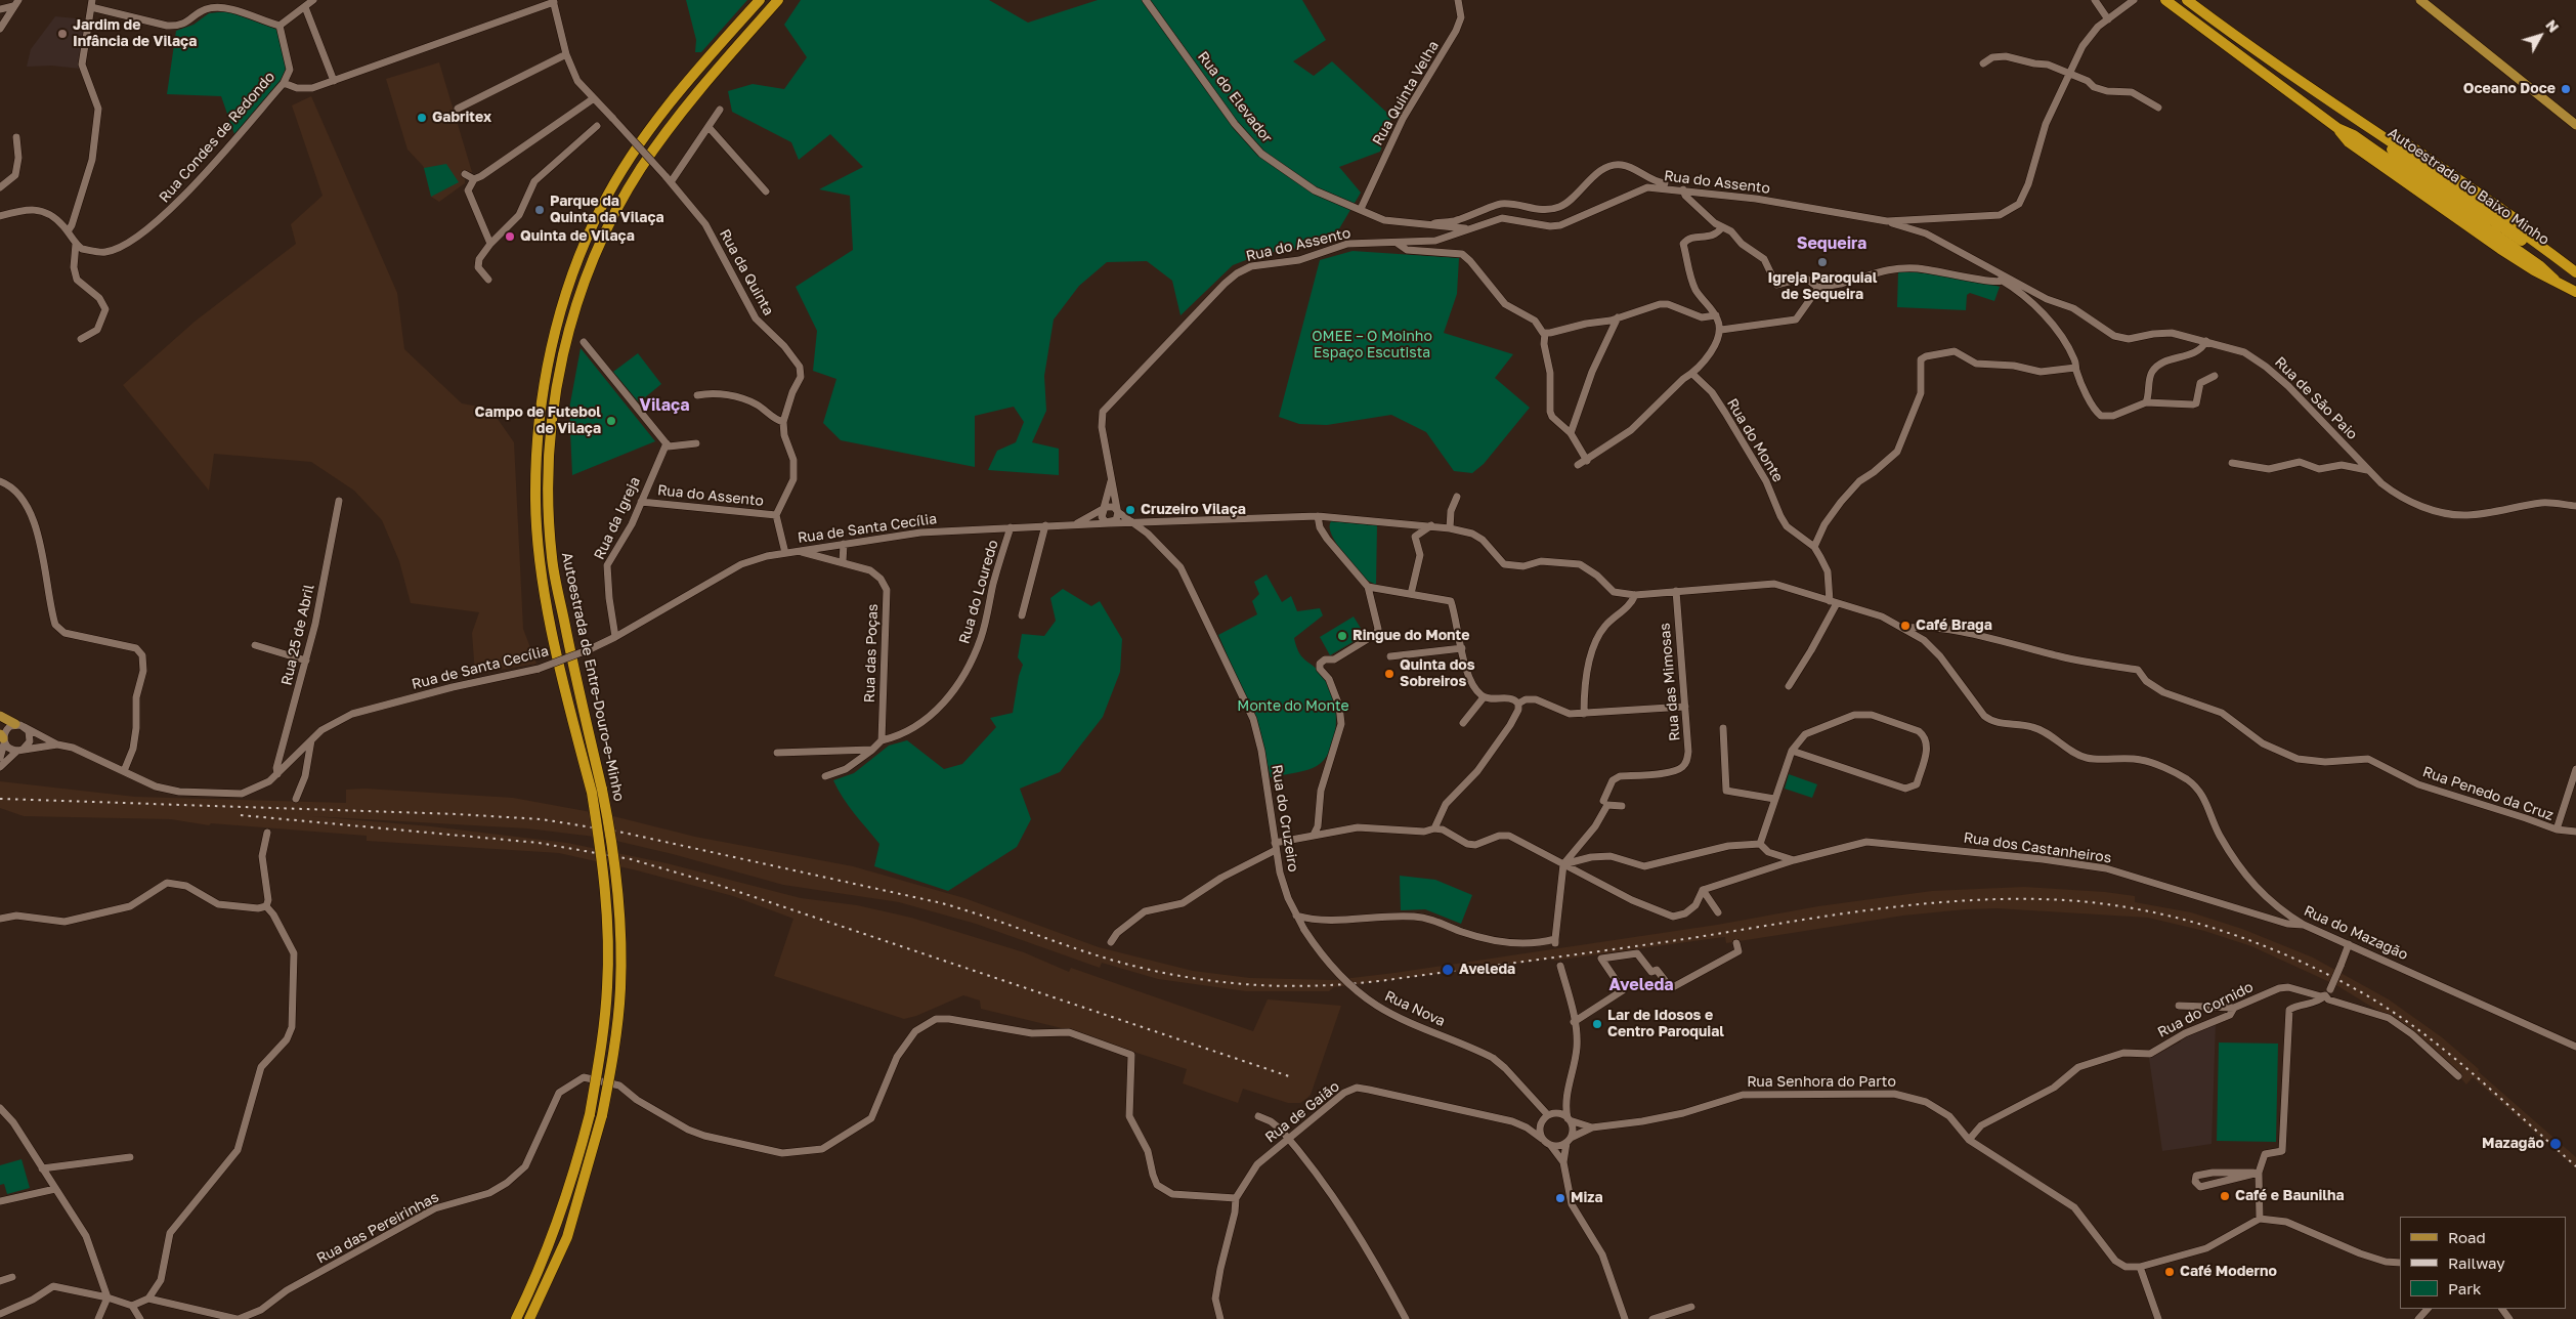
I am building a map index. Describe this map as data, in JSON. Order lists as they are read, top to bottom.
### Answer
{
  "streets": {
    "highway": ["Autoestrada do Baixo Minho", "Autoestrada de Entre-Douro-e-Minho"],
    "street": [
      "Rua Quinta Velha",
      "Rua do Elevador",
      "Rua Condes de Redondo",
      "Rua do Assento",
      "Rua da Quinta",
      "Rua de São Paio",
      "Rua do Monte",
      "Rua da Igreja",
      "Rua de Santa Cecília",
      "Rua do Louredo",
      "Rua 25 de Abril",
      "Rua das Poças",
      "Rua das Mimosas",
      "Rua Penedo da Cruz",
      "Rua do Cruzeiro",
      "Rua dos Castanheiros",
      "Rua do Mazagão",
      "Rua Nova",
      "Rua do Cornido",
      "Rua Senhora do Parto",
      "Rua de Gaião",
      "Rua das Pereirinhas"
    ]
  },
  "crossings": [
    ["Rua Quinta Velha", "Rua do Elevador"],
    ["Rua do Elevador", "Rua do Assento"],
    ["Rua do Assento", "Rua de São Paio"],
    ["Rua do Assento", "Rua da Igreja"],
    ["Rua do Assento", "Rua de Santa Cecília"],
    ["Rua do Assento", "Rua do Cruzeiro"],
    ["Rua do Monte", "Rua do Mazagão"],
    ["Rua da Igreja", "Rua de Santa Cecília"],
    ["Rua de Santa Cecília", "Rua do Louredo"],
    ["Rua de Santa Cecília", "Rua 25 de Abril"],
    ["Rua de Santa Cecília", "Rua das Poças"],
    ["Rua de Santa Cecília", "Rua do Cruzeiro"],
    ["Rua de Santa Cecília", "Rua do Mazagão"],
    ["Rua do Louredo", "Rua das Poças"],
    ["Rua das Mimosas", "Rua do Mazagão"],
    ["Rua Penedo da Cruz", "Rua do Mazagão"],
    ["Rua do Cruzeiro", "Rua Nova"],
    ["Rua dos Castanheiros", "Rua do Mazagão"],
    ["Rua Nova", "Rua Senhora do Parto"],
    ["Rua Nova", "Rua de Gaião"],
    ["Rua do Cornido", "Rua Senhora do Parto"],
    ["Rua Senhora do Parto", "Rua de Gaião"],
    ["Rua de Gaião", "Rua das Pereirinhas"]
  ],
  "districts": ["Sequeira", "Vilaça", "Aveleda"],
  "parks": ["OMEE – O Moinho Espaço Escutista", "Monte do Monte"],
  "places": [
    "Jardim de Infância de Vilaça",
    "Oceano Doce",
    "Gabritex",
    "Parque da Quinta da Vilaça",
    "Quinta de Vilaça",
    "Igreja Paroquial de Sequeira",
    "Campo de Futebol de Vilaça",
    "Cruzeiro Vilaça",
    "Café Braga",
    "Ringue do Monte",
    "Quinta dos Sobreiros",
    "Aveleda",
    "Lar de Idosos e Centro Paroquial",
    "Mazagão",
    "Café e Baunilha",
    "Miza",
    "Café Moderno"
  ],
  "legend": ["Road", "Railway", "Park"],
  "north": "top right"
}
